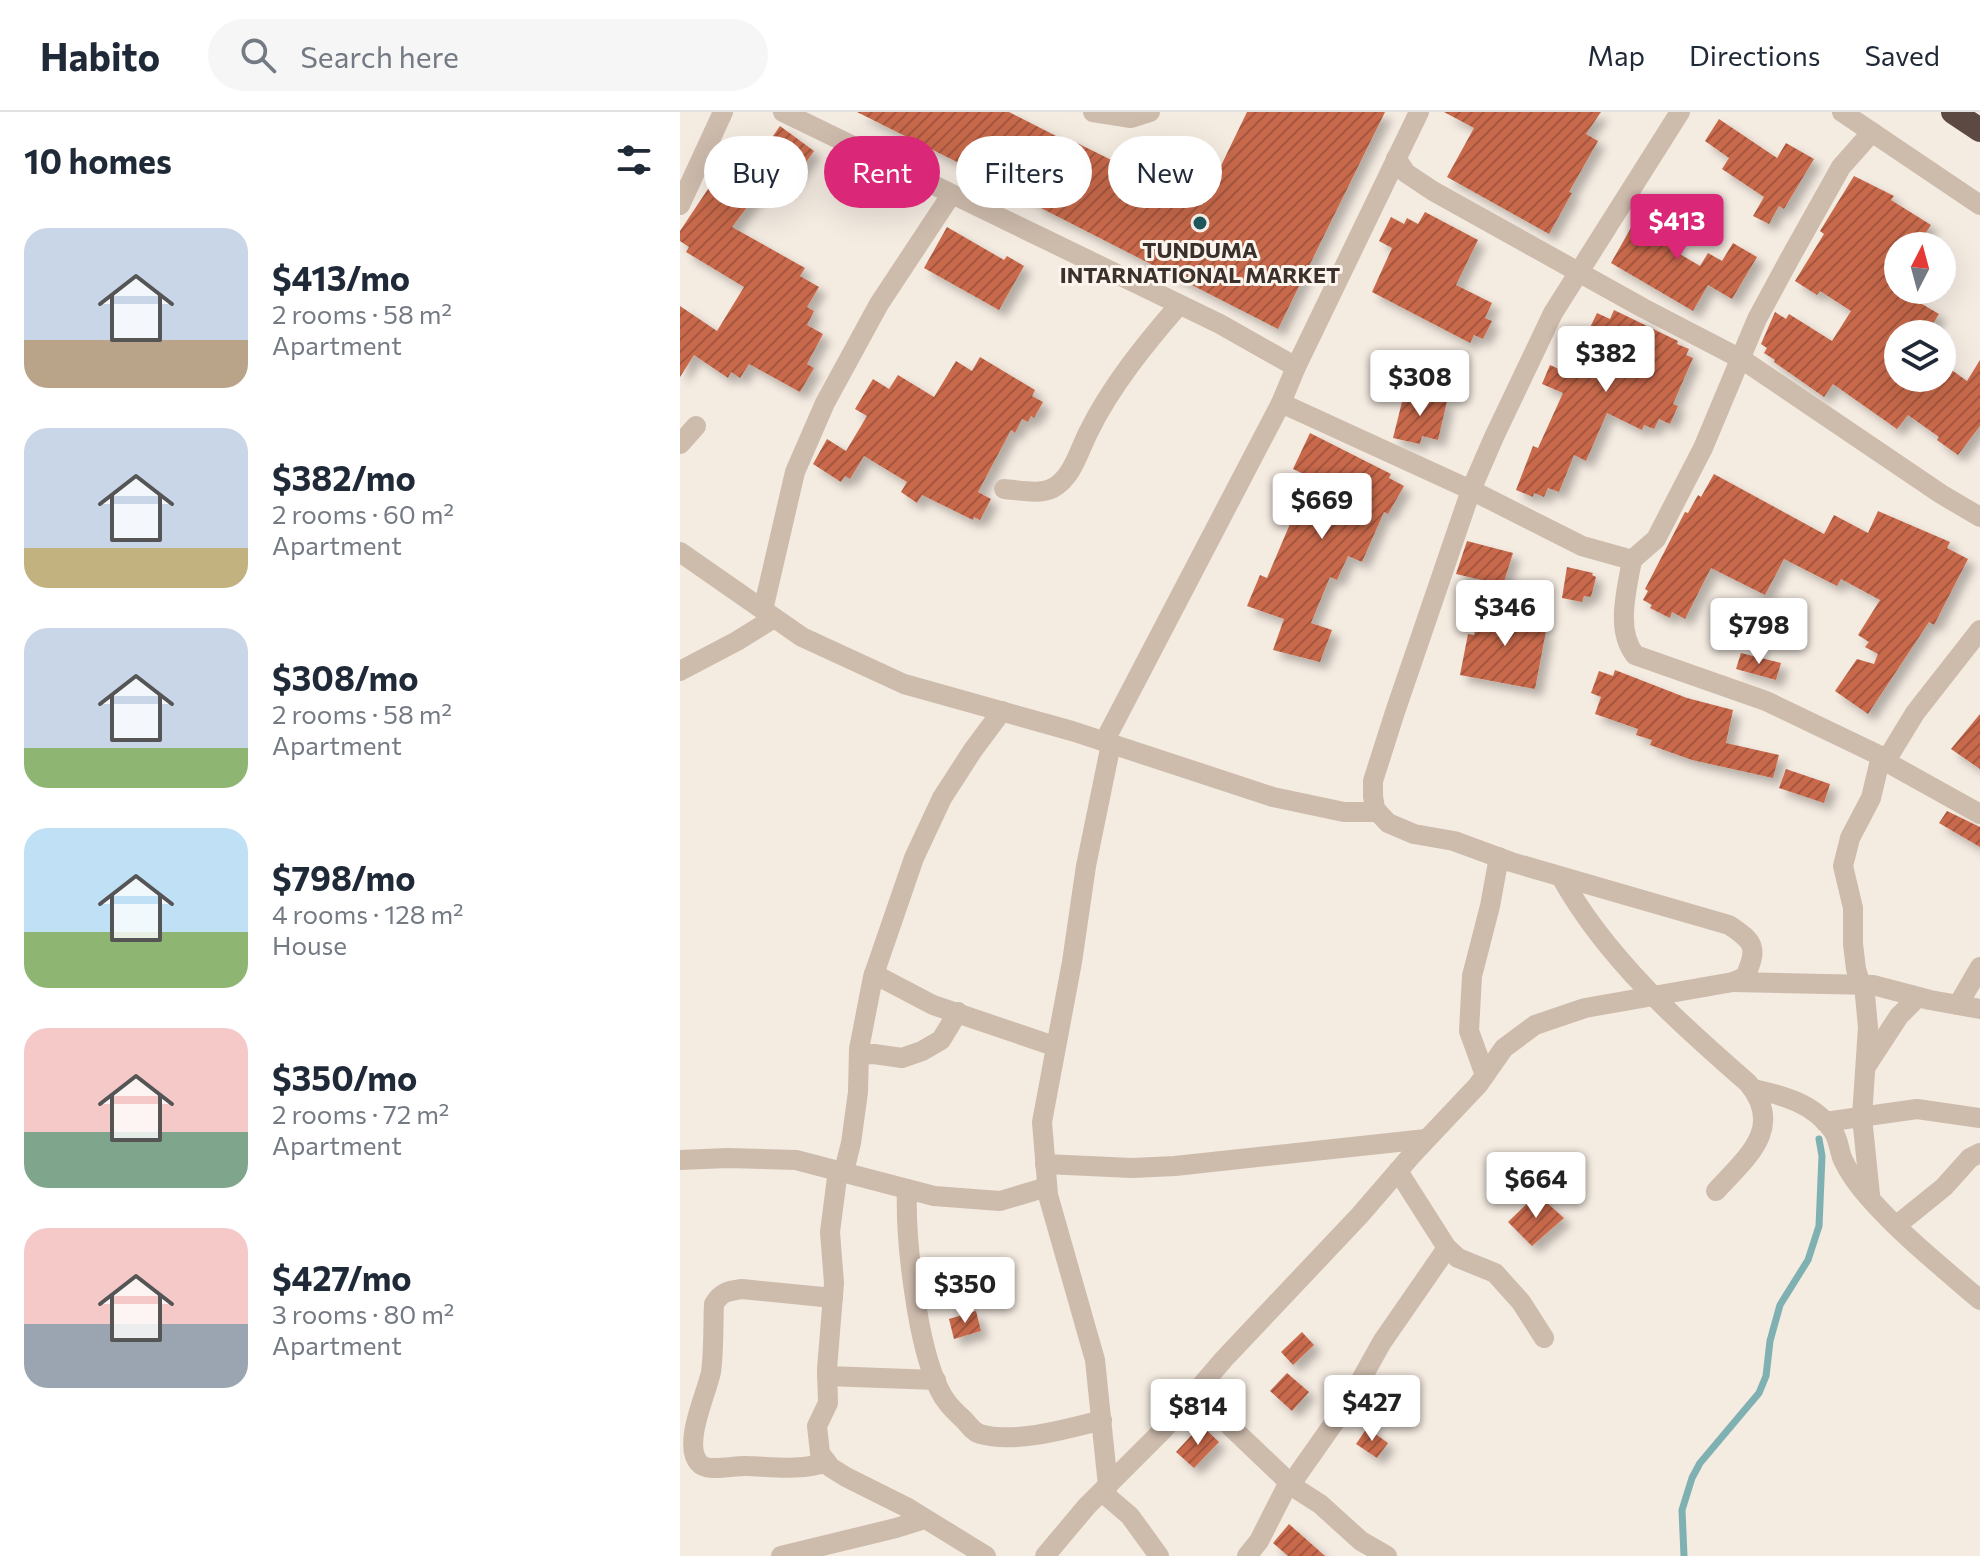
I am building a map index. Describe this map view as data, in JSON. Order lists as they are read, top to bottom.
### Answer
{
  "places": ["TUNDUMA INTARNATIONAL MARKET"],
  "north": "top",
  "page": {
    "header": "Habito",
    "search": "Search here",
    "nav": ["Map", "Directions", "Saved"],
    "heading": "10 homes",
    "chip": [
      "Buy",
      "Rent",
      "Filters",
      "New"
    ],
    "price": [
      "$413",
      "$382",
      "$308",
      "$669",
      "$346",
      "$798",
      "$664",
      "$350",
      "$427",
      "$814"
    ],
    "list": [
      {
        "name": "$413/mo",
        "note": "2 rooms · 58 m² · Apartment"
      },
      {
        "name": "$382/mo",
        "note": "2 rooms · 60 m² · Apartment"
      },
      {
        "name": "$308/mo",
        "note": "2 rooms · 58 m² · Apartment"
      },
      {
        "name": "$798/mo",
        "note": "4 rooms · 128 m² · House"
      },
      {
        "name": "$350/mo",
        "note": "2 rooms · 72 m² · Apartment"
      },
      {
        "name": "$427/mo",
        "note": "3 rooms · 80 m² · Apartment"
      }
    ]
  }
}
